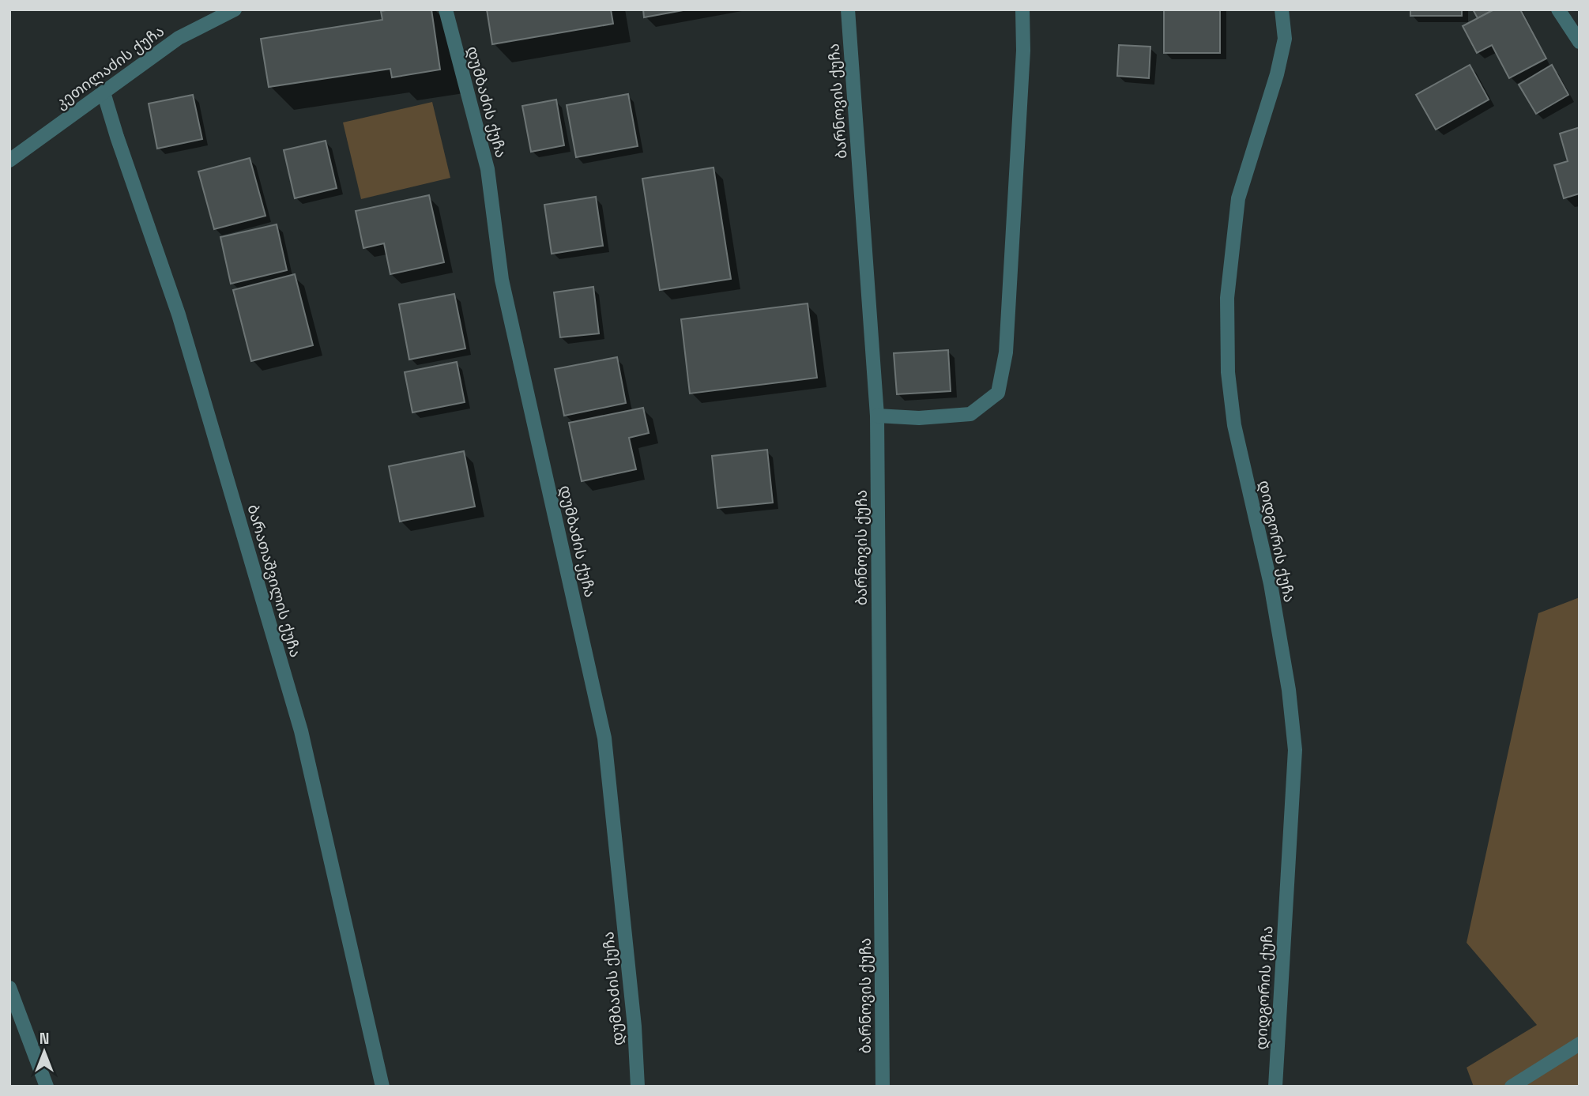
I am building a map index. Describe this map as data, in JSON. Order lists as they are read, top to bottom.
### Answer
{
  "streets": {
    "street": [
      "კეთილაძის ქუჩა",
      "ბარნოვის ქუჩა",
      "დუმბაძის ქუჩა",
      "დიდგორის ქუჩა",
      "ბარათაშვილის ქუჩა"
    ]
  },
  "crossings": [
    ["კეთილაძის ქუჩა", "ბარათაშვილის ქუჩა"]
  ],
  "north": "top"
}
